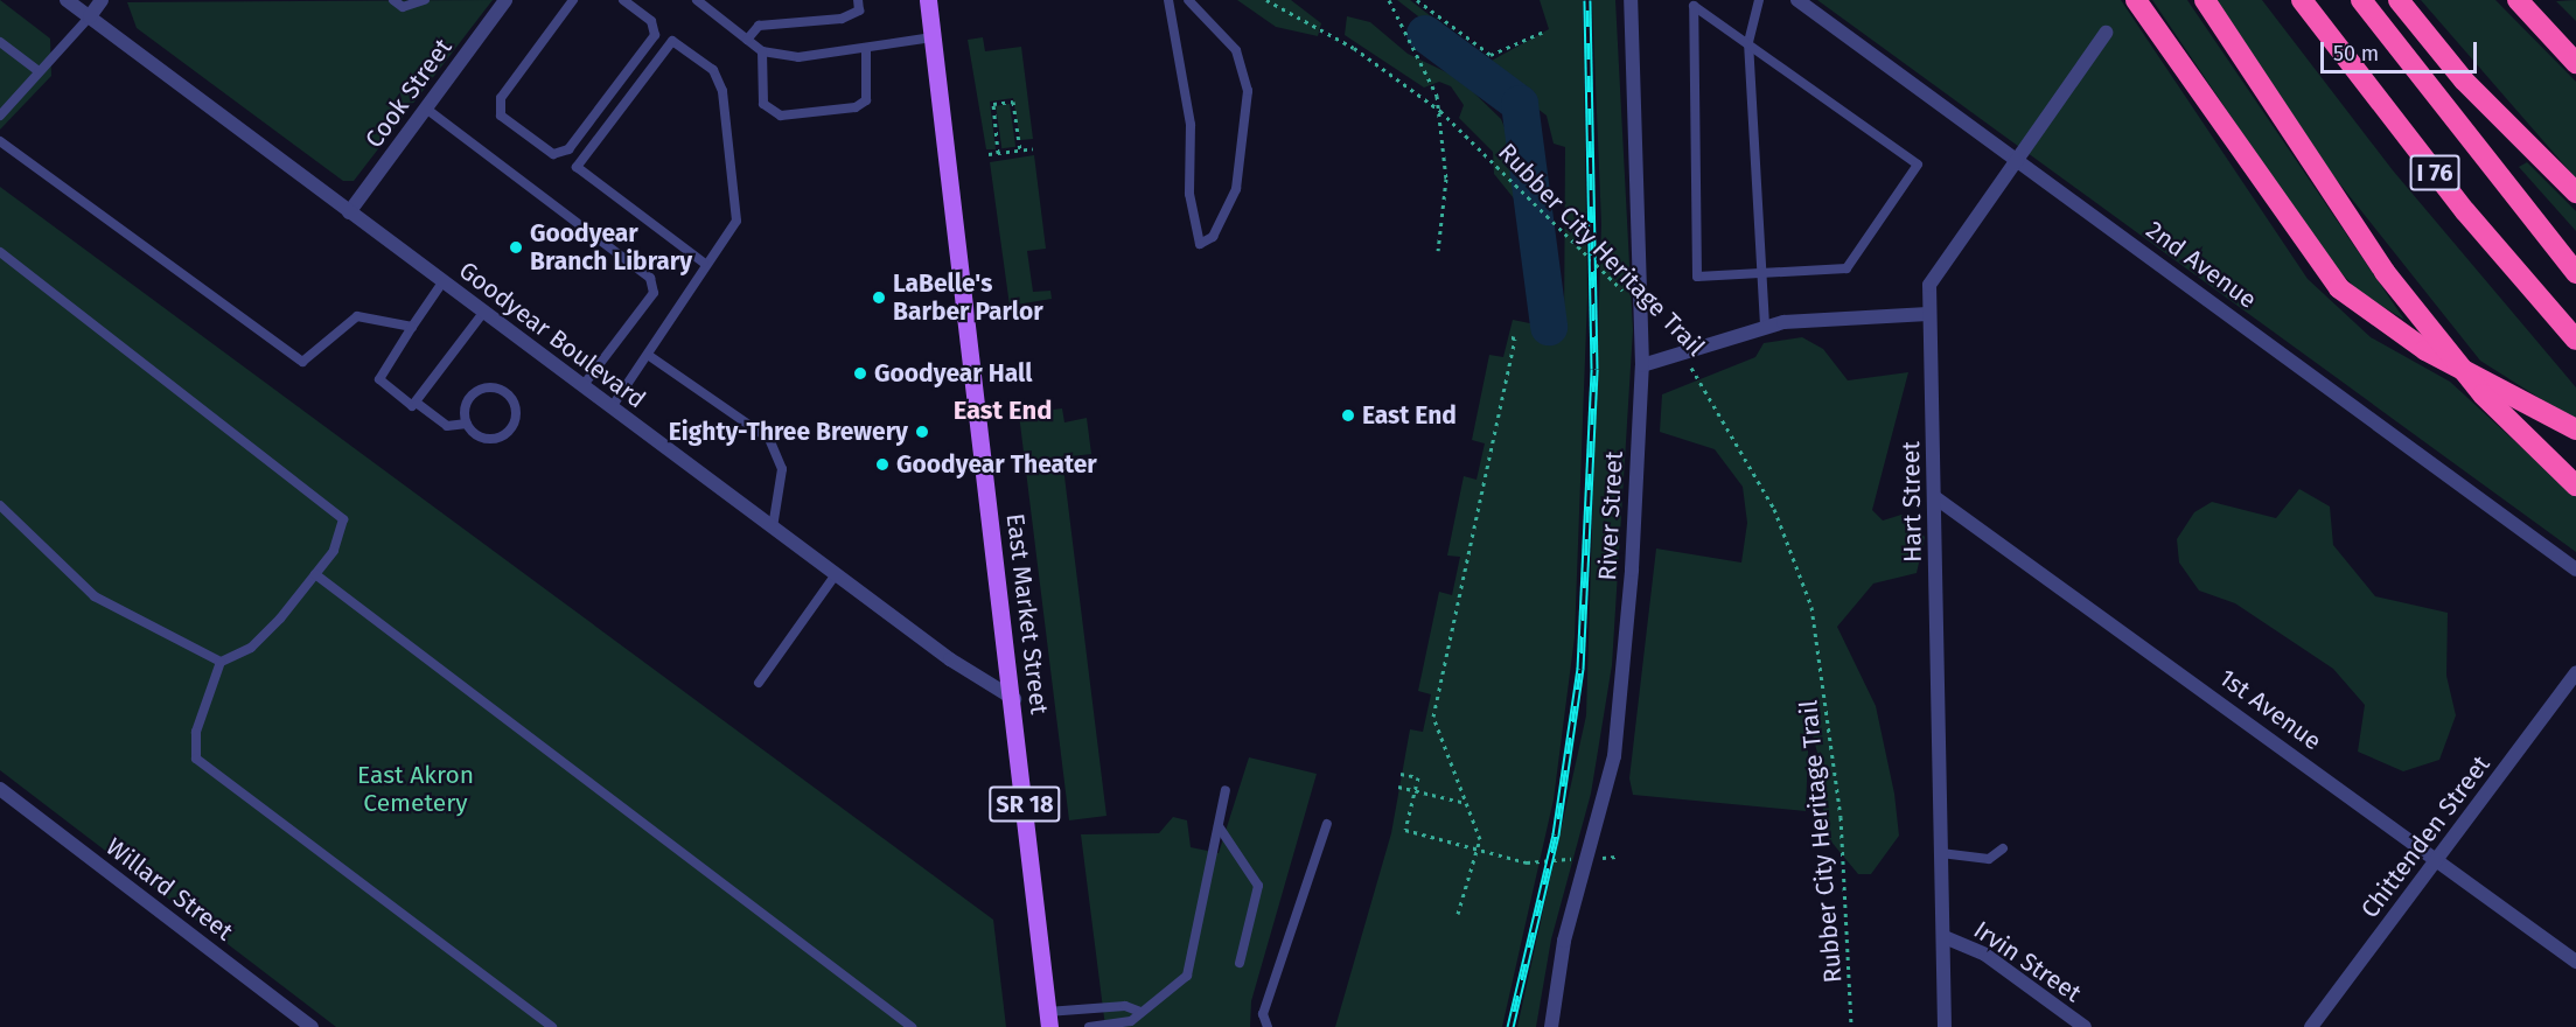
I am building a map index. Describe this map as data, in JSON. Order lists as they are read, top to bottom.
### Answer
{
  "streets": {
    "highway": ["I 76"],
    "main road": ["East Market Street", "SR 18"],
    "street": [
      "Cook Street",
      "2nd Avenue",
      "Goodyear Boulevard",
      "Hart Street",
      "River Street",
      "1st Avenue",
      "Chittenden Street",
      "Willard Street",
      "Irvin Street"
    ],
    "path": ["Rubber City Heritage Trail"]
  },
  "crossings": [
    ["Cook Street", "Goodyear Boulevard"],
    ["2nd Avenue", "Hart Street"],
    ["Goodyear Boulevard", "East Market Street"],
    ["Hart Street", "1st Avenue"],
    ["Hart Street", "Irvin Street"],
    ["1st Avenue", "Chittenden Street"]
  ],
  "districts": ["East End"],
  "parks": ["East Akron Cemetery"],
  "places": [
    "Goodyear Branch Library",
    "LaBelle's Barber Parlor",
    "Goodyear Hall",
    "East End",
    "Eighty-Three Brewery",
    "Goodyear Theater"
  ],
  "scale_bar": "50 m"
}
